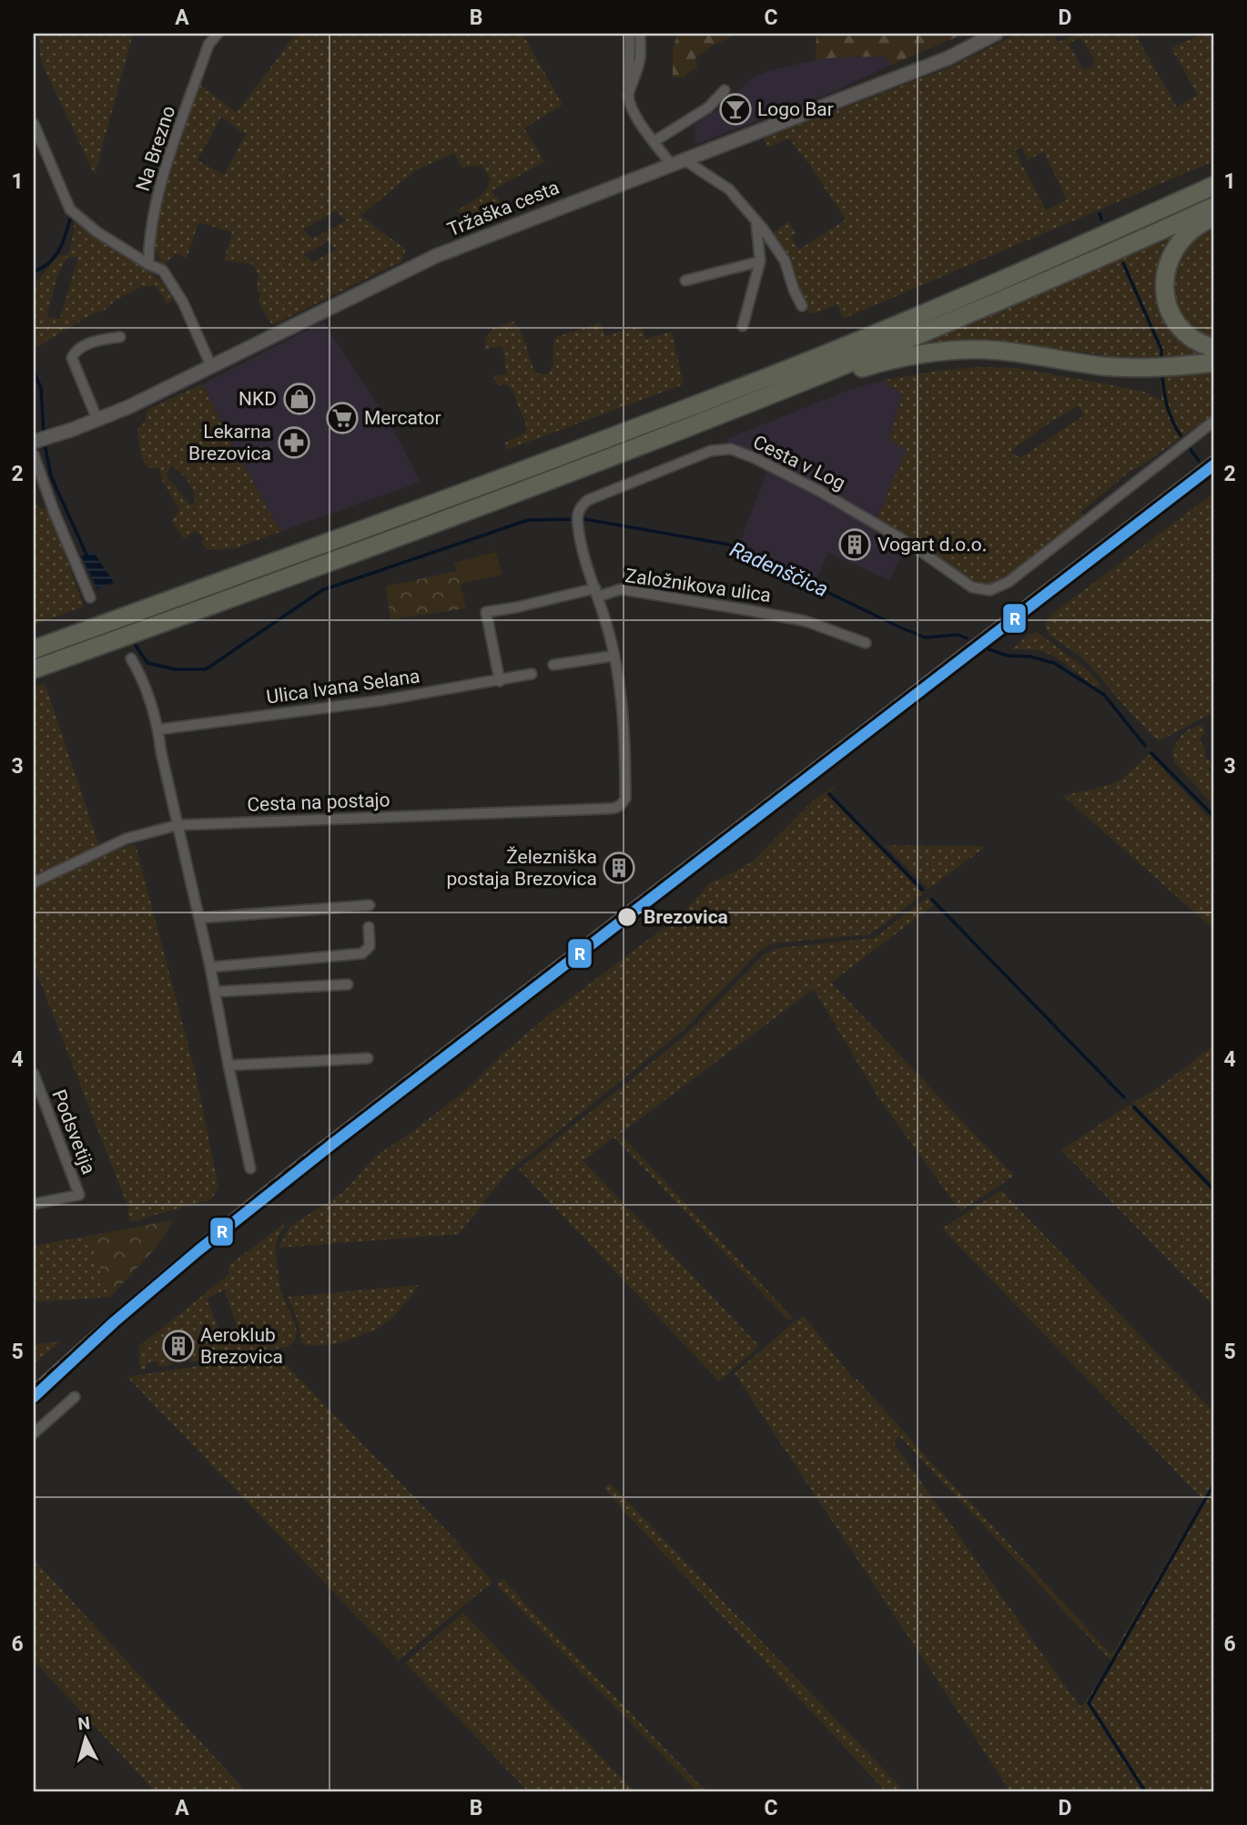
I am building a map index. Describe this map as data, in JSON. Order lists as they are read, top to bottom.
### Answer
{
  "streets": {
    "main road": ["Tržaška cesta"],
    "street": [
      "Na Brezno",
      "Cesta v Log",
      "Založnikova ulica",
      "Ulica Ivana Selana",
      "Cesta na postajo",
      "Podsvetija"
    ]
  },
  "crossings": [
    ["Cesta v Log", "Založnikova ulica"],
    ["Založnikova ulica", "Ulica Ivana Selana"],
    ["Založnikova ulica", "Cesta na postajo"]
  ],
  "water": ["Radenščica"],
  "places": {
    "bar": ["Logo Bar"],
    "shop": ["NKD"],
    "supermarket": ["Mercator"],
    "pharmacy": ["Lekarna Brezovica"],
    "building": ["Vogart d.o.o.", "Železniška postaja Brezovica", "Aeroklub Brezovica"],
    "other": ["Brezovica"]
  },
  "lines": ["transit line R"],
  "north": "top",
  "grid": {
    "columns": [
      "A",
      "B",
      "C",
      "D"
    ],
    "rows": [
      "1",
      "2",
      "3",
      "4",
      "5",
      "6"
    ]
  }
}
